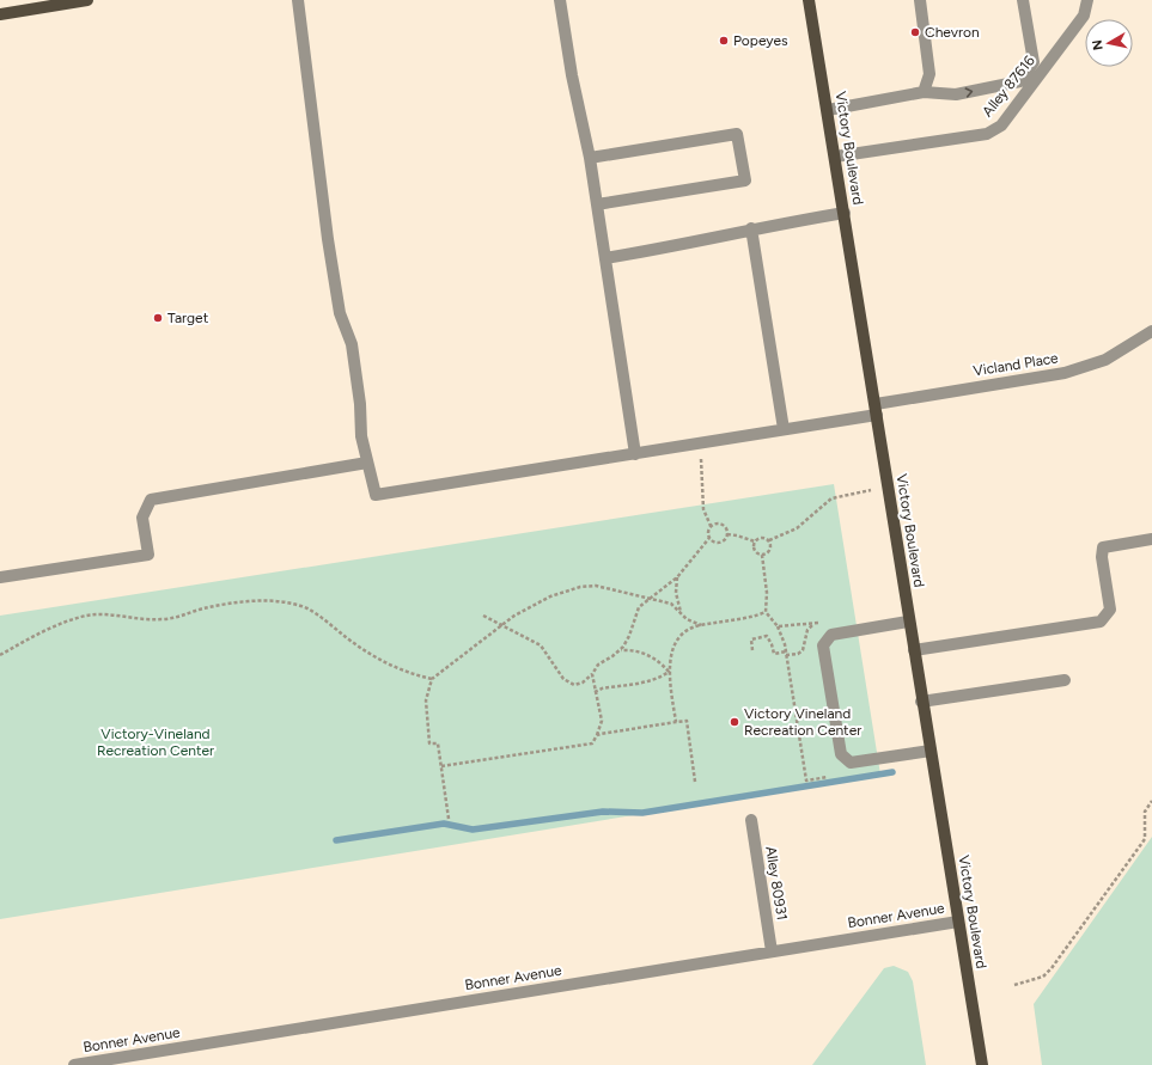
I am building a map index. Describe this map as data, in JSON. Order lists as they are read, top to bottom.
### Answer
{
  "streets": {
    "main road": ["Victory Boulevard"],
    "street": [
      "Alley 87616",
      "Vicland Place",
      "Alley 80931",
      "Bonner Avenue"
    ]
  },
  "crossings": [
    ["Alley 87616", "Victory Boulevard"],
    ["Victory Boulevard", "Vicland Place"],
    ["Victory Boulevard", "Bonner Avenue"],
    ["Alley 80931", "Bonner Avenue"]
  ],
  "parks": ["Victory-Vineland Recreation Center"],
  "places": [
    "Chevron",
    "Popeyes",
    "Target",
    "Victory Vineland Recreation Center"
  ],
  "north": "left"
}
